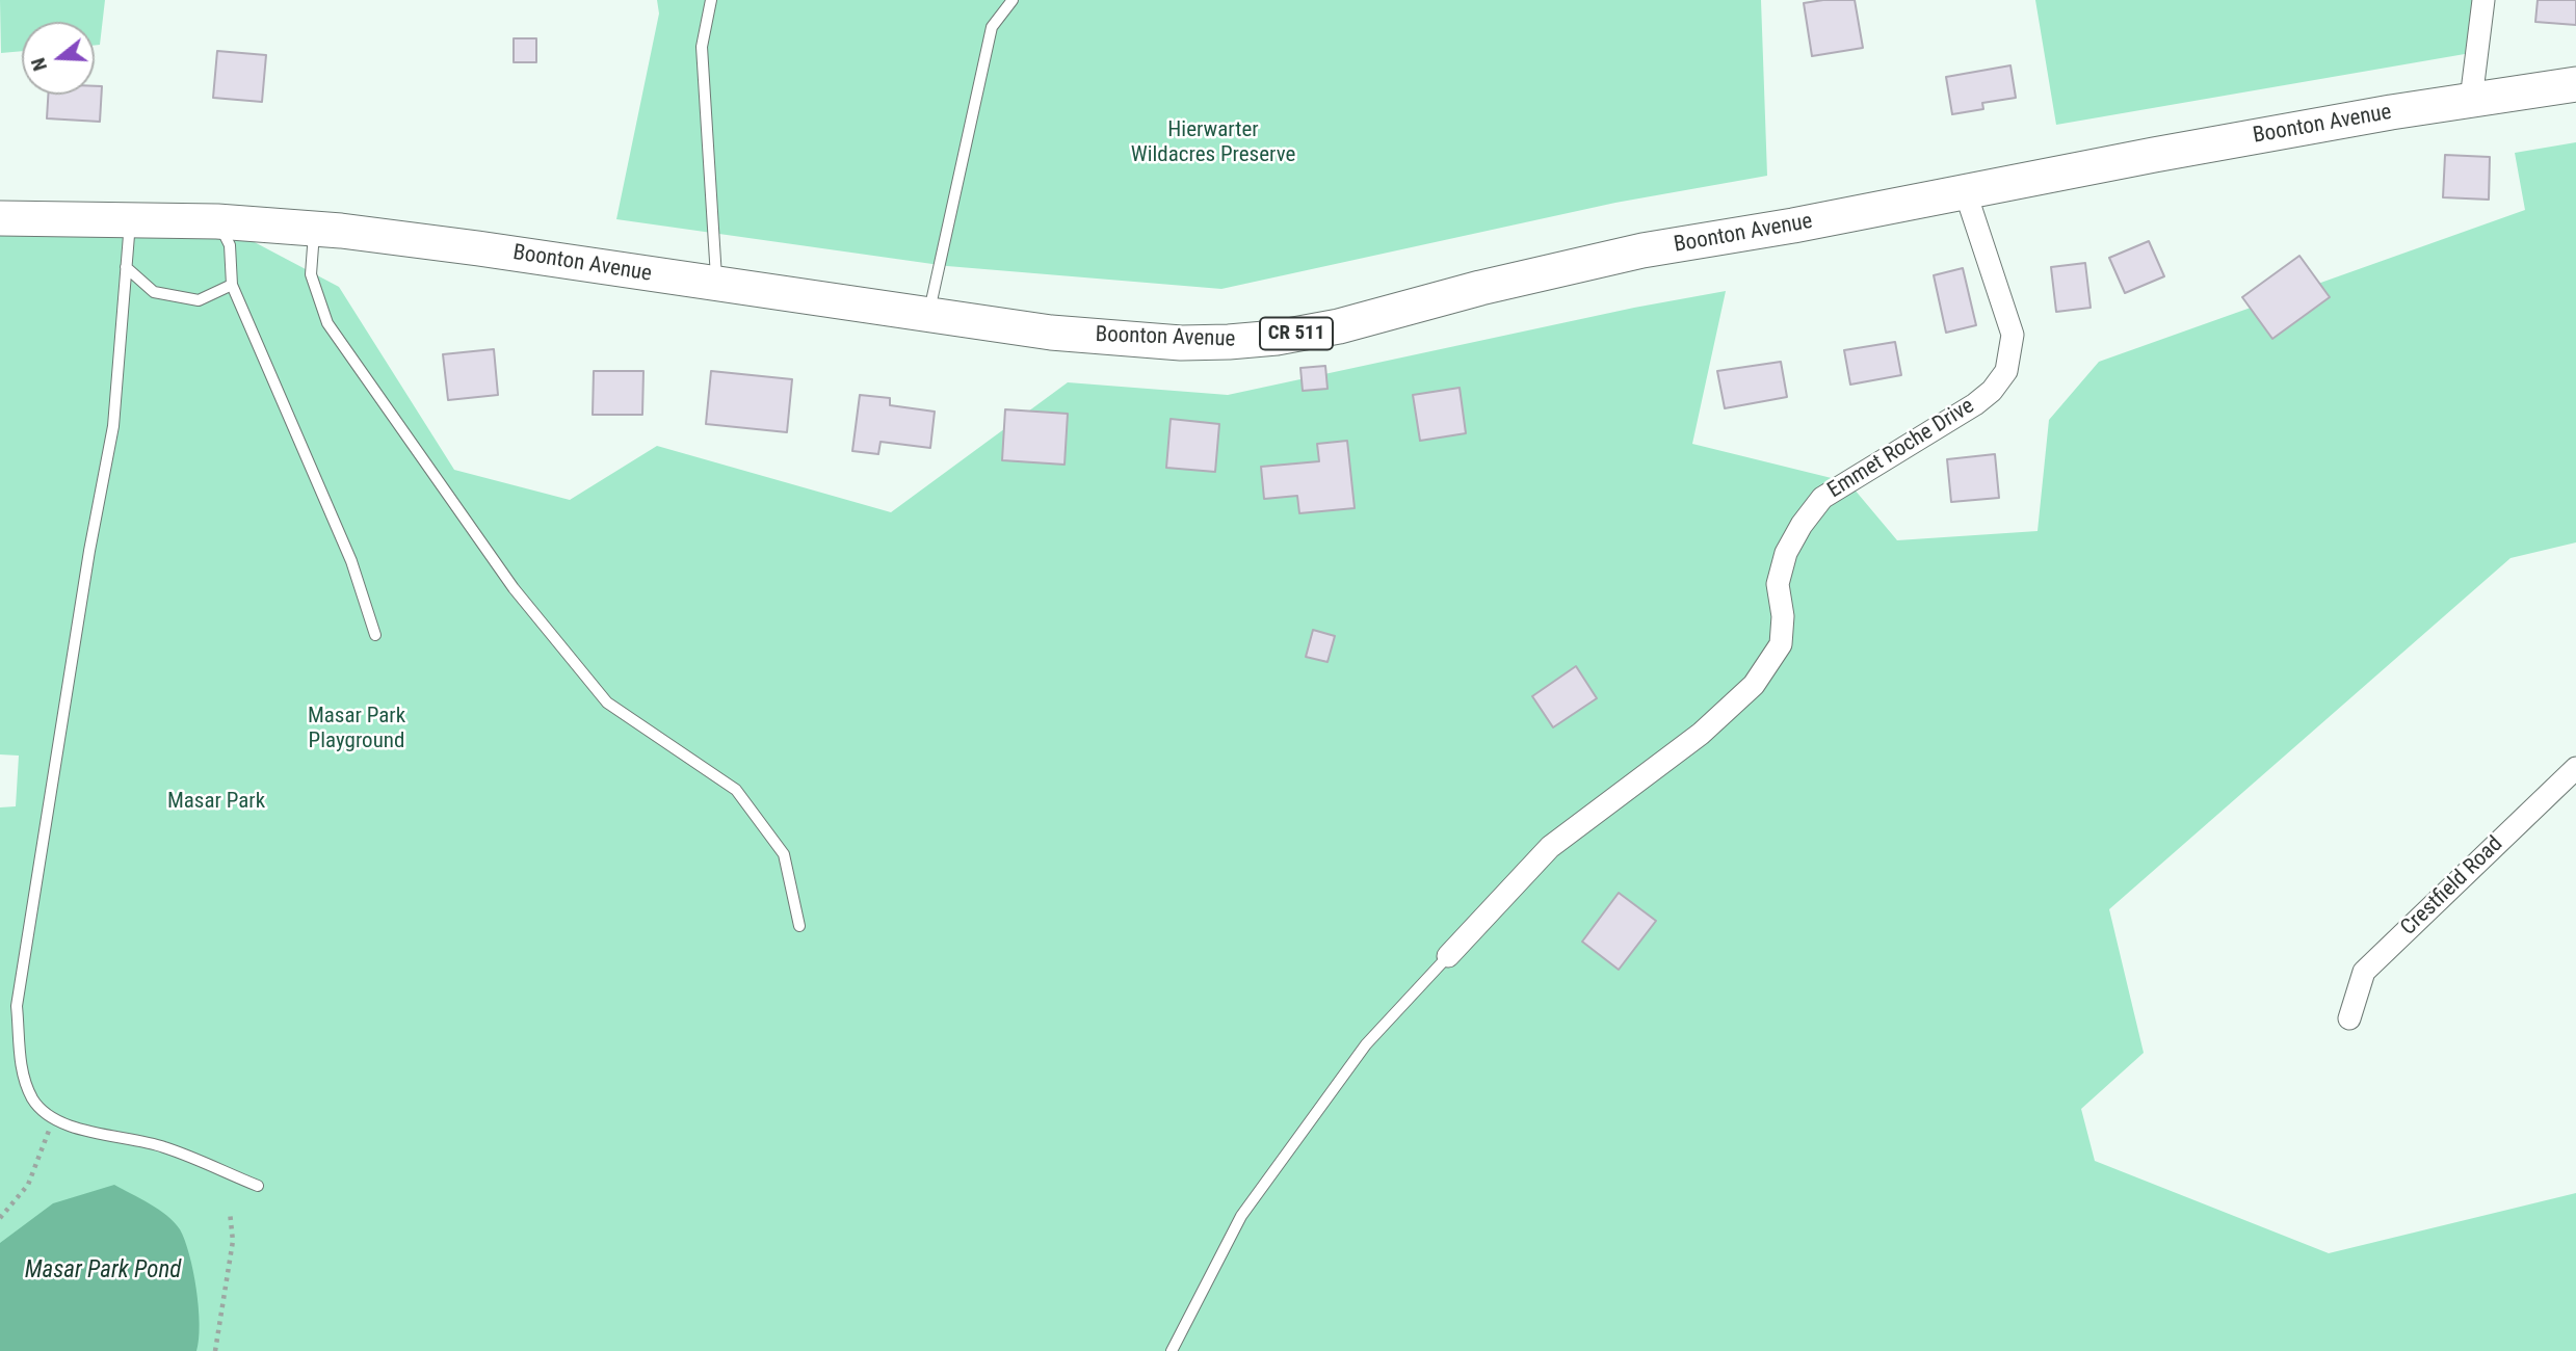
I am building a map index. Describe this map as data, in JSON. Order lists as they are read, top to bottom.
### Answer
{
  "streets": {
    "main road": ["Boonton Avenue", "CR 511"],
    "street": ["Emmet Roche Drive", "Crestfield Road"]
  },
  "crossings": [
    ["Boonton Avenue", "Emmet Roche Drive"]
  ],
  "water": ["Masar Park Pond"],
  "parks": ["Hierwarter Wildacres Preserve", "Masar Park Playground", "Masar Park"],
  "north": "left"
}
